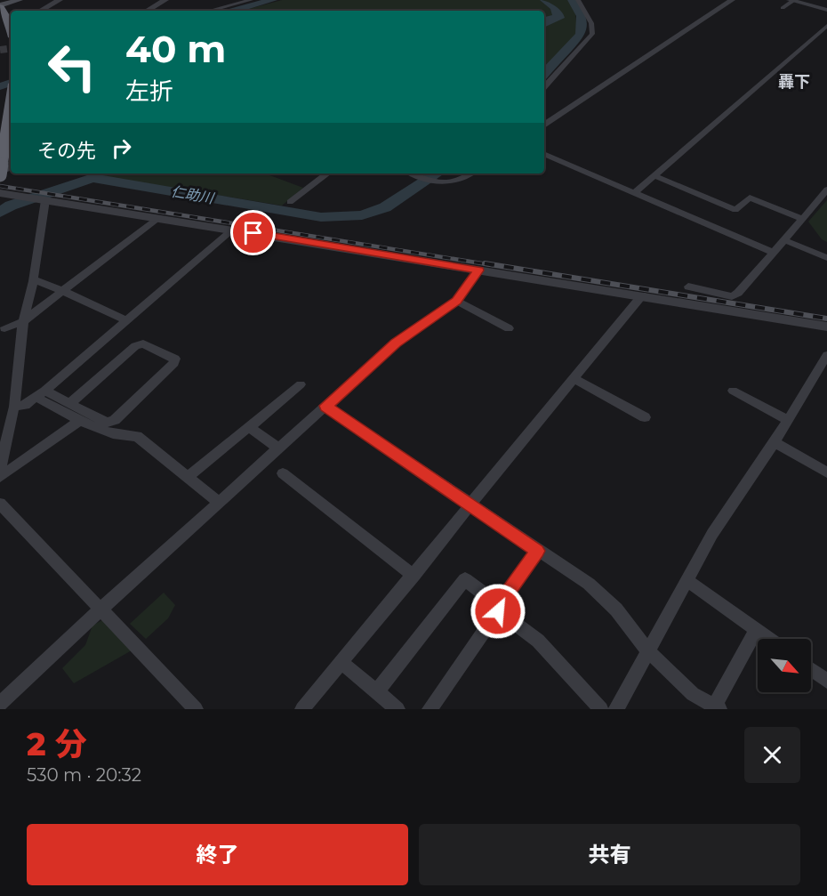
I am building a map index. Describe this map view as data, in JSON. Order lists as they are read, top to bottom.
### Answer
{
  "districts": ["轟下"],
  "water": ["仁助川"],
  "north": "bottom right",
  "page": {
    "turn": ["40 m", "左折"],
    "then": "その先",
    "heading": ["2 分", "530 m · 20:32"],
    "buttons": ["終了", "共有"]
  }
}
